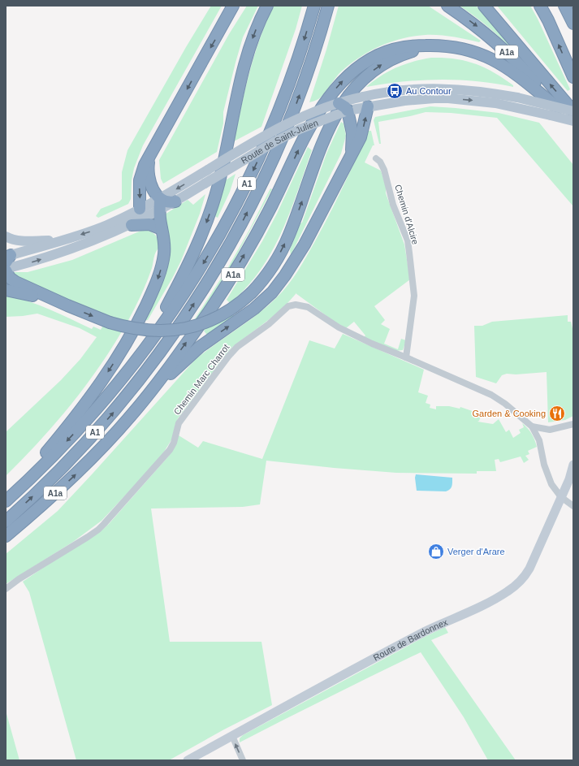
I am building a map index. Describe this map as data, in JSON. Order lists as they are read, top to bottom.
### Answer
{
  "streets": {
    "highway": ["A1a", "A1"],
    "main road": ["Route de Saint-Julien"],
    "street": ["Chemin d'Alcire", "Chemin Marc Charrot", "Route de Bardonnex"]
  },
  "crossings": [
    ["A1a", "Route de Saint-Julien"],
    ["Chemin d'Alcire", "Chemin Marc Charrot"]
  ],
  "places": {
    "bus stop": ["Au Contour"],
    "restaurant": ["Garden & Cooking"],
    "shop": ["Verger d'Arare"]
  }
}
